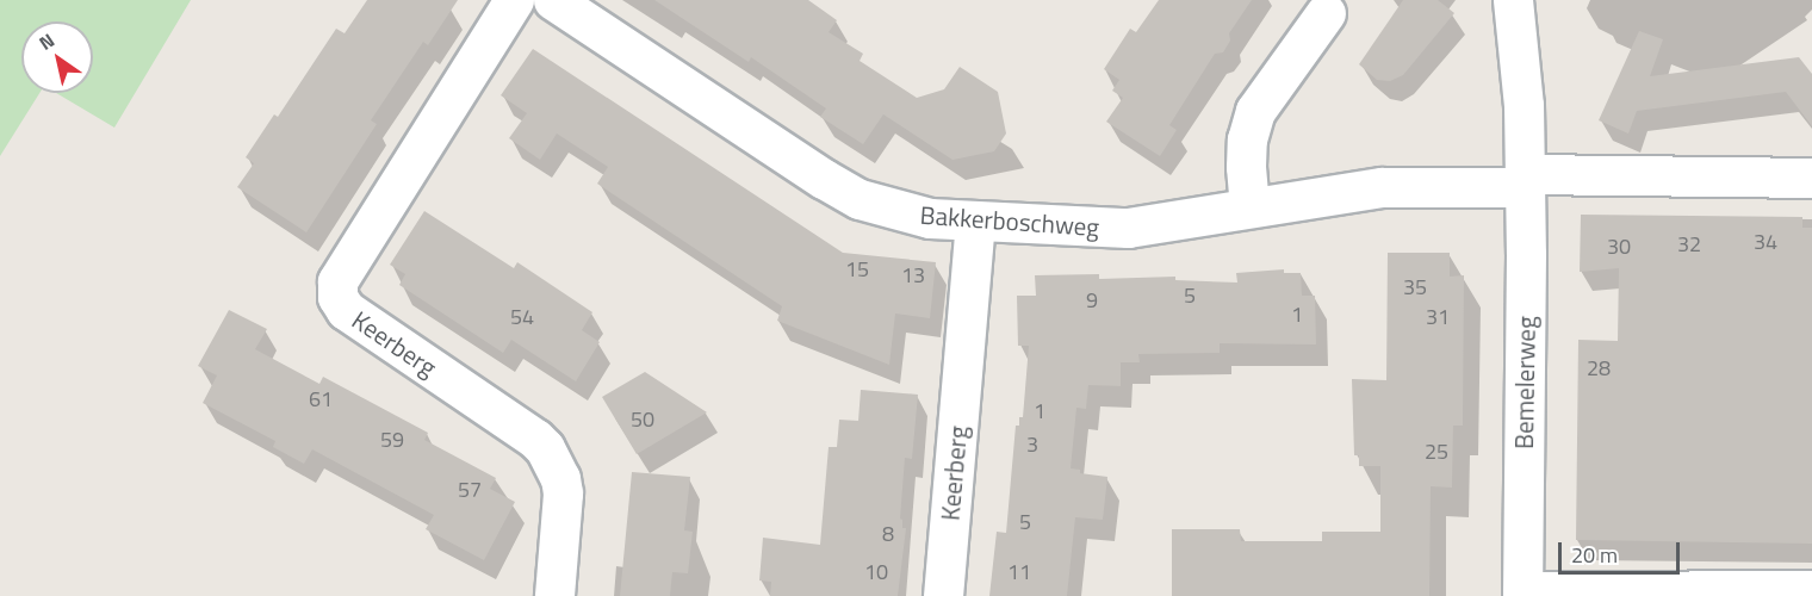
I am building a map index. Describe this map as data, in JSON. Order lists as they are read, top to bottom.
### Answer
{
  "streets": {
    "street": ["Bakkerboschweg", "Keerberg", "Bemelerweg"]
  },
  "crossings": [
    ["Bakkerboschweg", "Keerberg"],
    ["Bakkerboschweg", "Bemelerweg"]
  ],
  "house_numbers": [
    "34",
    "32",
    "30",
    "15",
    "13",
    "35",
    "5",
    "9",
    "1",
    "54",
    "31",
    "28",
    "61",
    "1",
    "50",
    "59",
    "3",
    "25",
    "57",
    "5",
    "8",
    "10",
    "11"
  ],
  "scale_bar": "20 m",
  "north": "top left"
}
